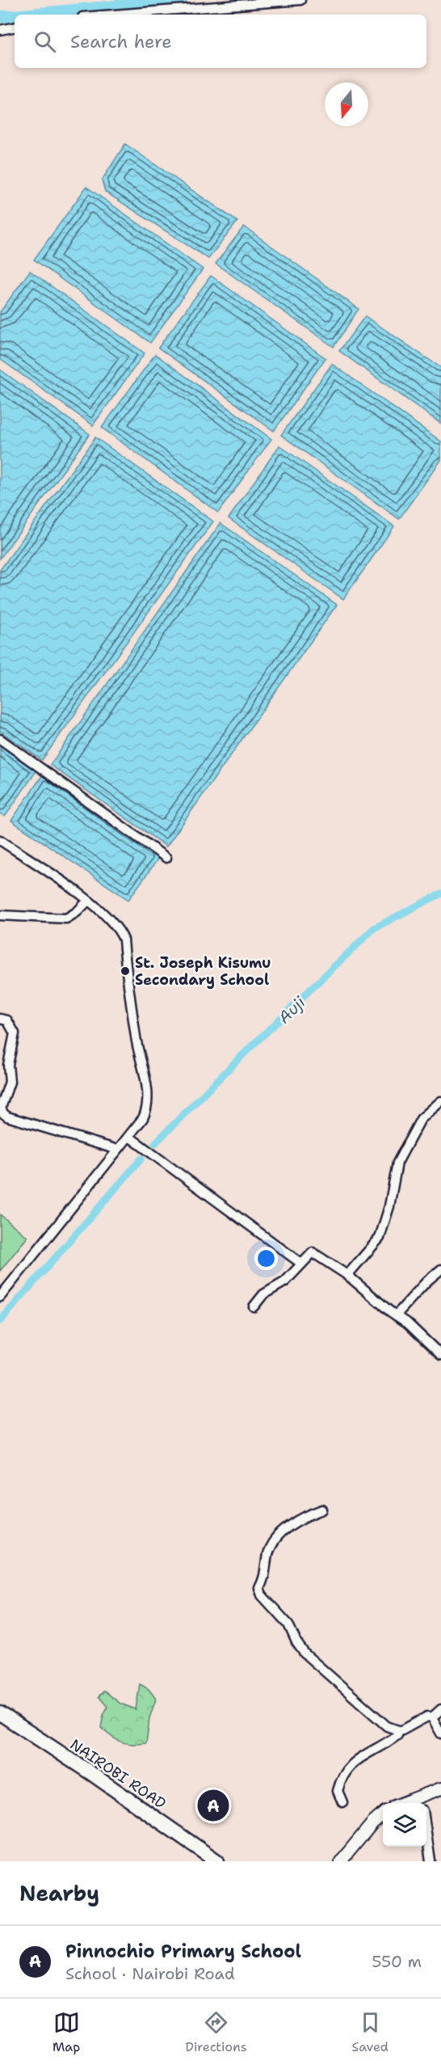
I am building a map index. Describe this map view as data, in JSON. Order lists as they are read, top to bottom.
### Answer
{
  "streets": {
    "highway": ["NAIROBI ROAD"]
  },
  "water": ["Auji"],
  "places": ["St. Joseph Kisumu Secondary School"],
  "north": "bottom",
  "page": {
    "search": "Search here",
    "pins": "A",
    "heading": "Nearby",
    "list": [
      {
        "mark": "A",
        "name": "Pinnochio Primary School",
        "note": "School · Nairobi Road",
        "value": "550 m"
      }
    ],
    "nav": ["Map", "Directions", "Saved"]
  }
}
